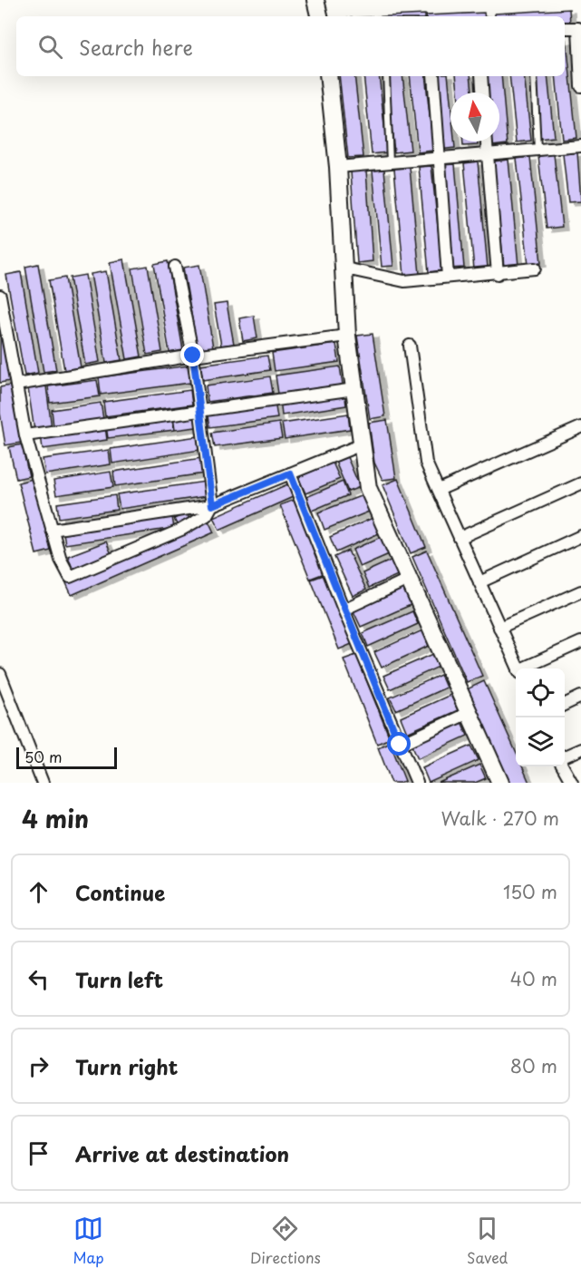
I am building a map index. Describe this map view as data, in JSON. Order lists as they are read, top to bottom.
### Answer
{
  "scale_bar": "50 m",
  "north": "top",
  "page": {
    "search": "Search here",
    "scale": "50 m",
    "heading": ["4 min", "Walk · 270 m"],
    "list": [
      ["Continue", "150 m"],
      ["Turn left", "40 m"],
      ["Turn right", "80 m"],
      "Arrive at destination"
    ],
    "nav": ["Map", "Directions", "Saved"]
  }
}
